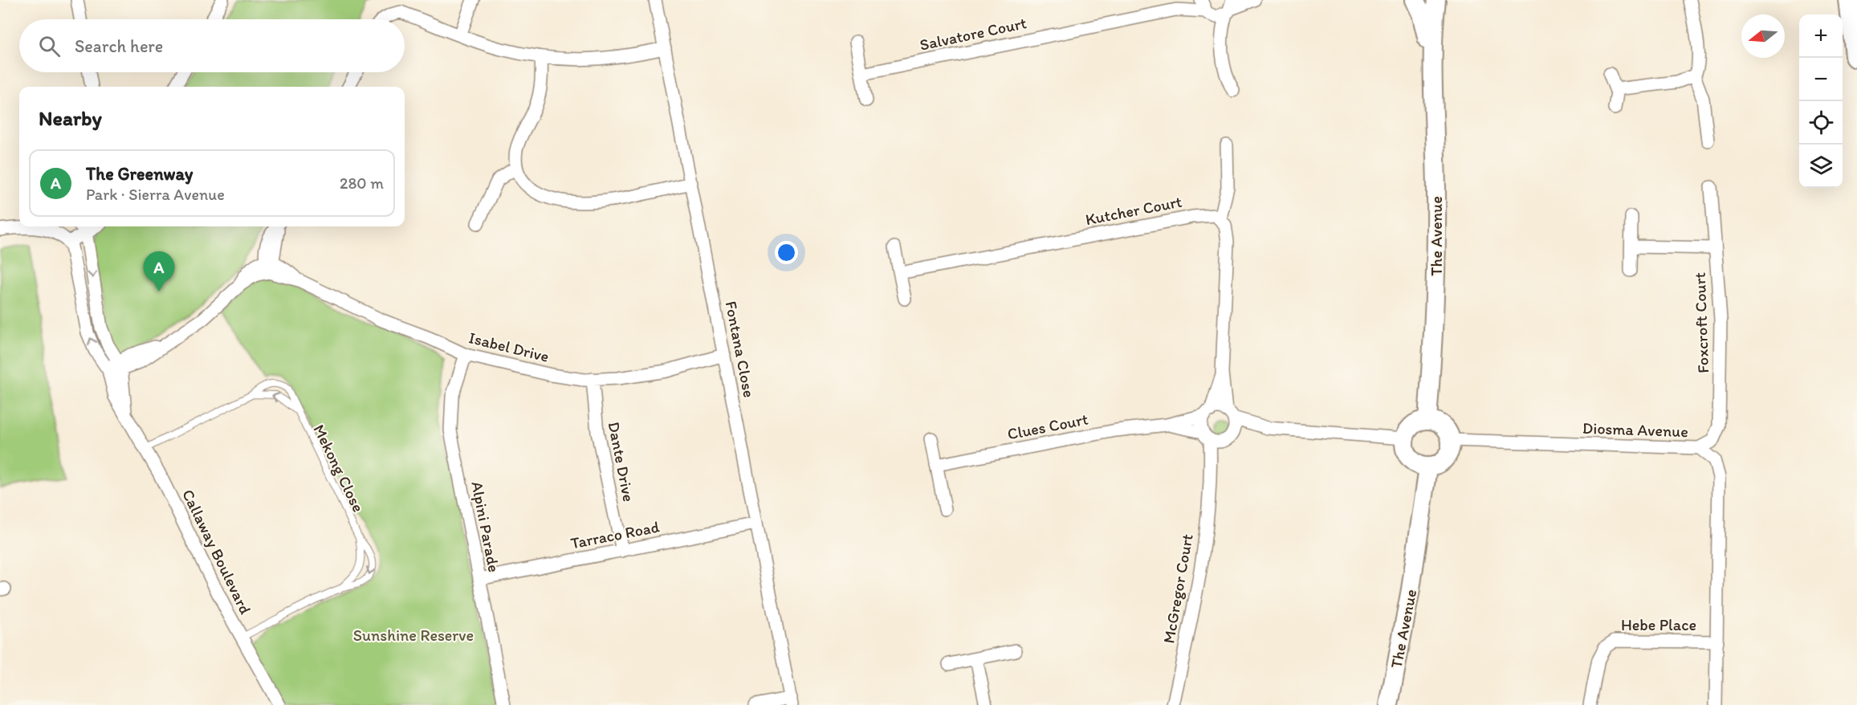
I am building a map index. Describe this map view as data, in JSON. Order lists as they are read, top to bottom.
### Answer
{
  "streets": {
    "street": [
      "Salvatore Court",
      "Kutcher Court",
      "The Avenue",
      "Foxcroft Court",
      "Isabel Drive",
      "Fontana Close",
      "Clues Court",
      "Diosma Avenue",
      "Dante Drive",
      "Alpini Parade",
      "Tarraco Road",
      "Callaway Boulevard",
      "McGregor Court",
      "Hebe Place"
    ],
    "lane": ["Mekong Close"]
  },
  "crossings": [
    ["The Avenue", "Diosma Avenue"],
    ["Foxcroft Court", "Diosma Avenue"],
    ["Isabel Drive", "Fontana Close"],
    ["Isabel Drive", "Dante Drive"],
    ["Isabel Drive", "Alpini Parade"],
    ["Fontana Close", "Tarraco Road"],
    ["Clues Court", "McGregor Court"],
    ["Diosma Avenue", "Hebe Place"],
    ["Dante Drive", "Tarraco Road"],
    ["Mekong Close", "Callaway Boulevard"],
    ["Alpini Parade", "Tarraco Road"]
  ],
  "parks": ["Sunshine Reserve"],
  "north": "left",
  "page": {
    "map_buttons": ["+", "−"],
    "search": "Search here",
    "heading": "Nearby",
    "list": [
      {
        "mark": "A",
        "name": "The Greenway",
        "note": "Park · Sierra Avenue",
        "value": "280 m"
      }
    ],
    "pins": "A"
  }
}
